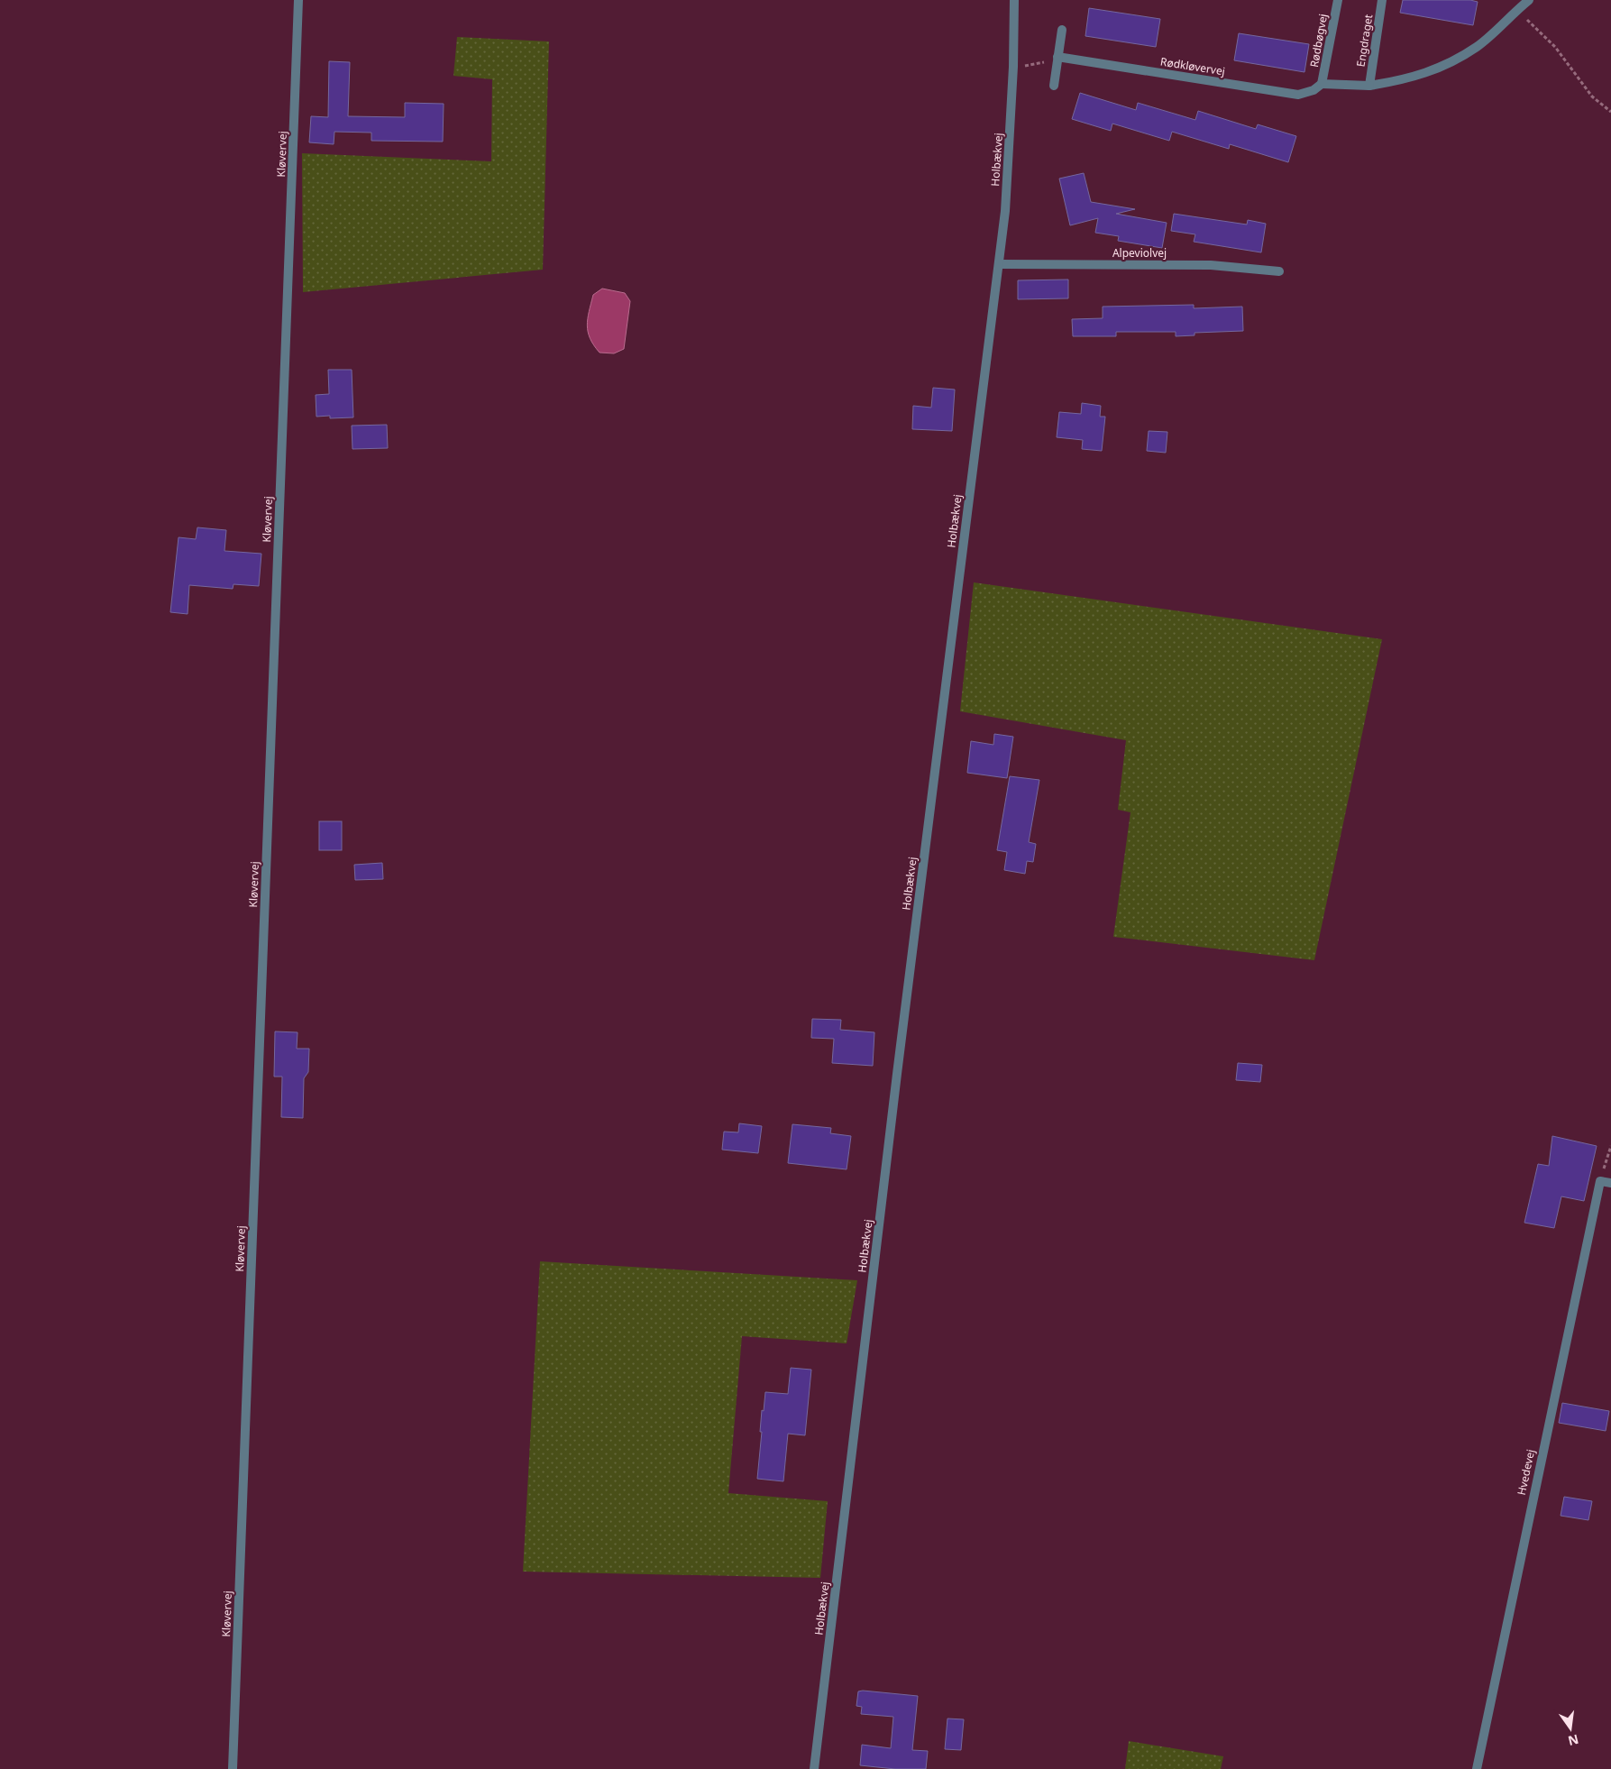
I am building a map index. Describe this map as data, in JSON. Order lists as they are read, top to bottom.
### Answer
{
  "streets": {
    "street": [
      "Rødbøgvej",
      "Engdraget",
      "Rødkløvervej",
      "Kløvervej",
      "Holbækvej",
      "Alpeviolvej",
      "Hvedevej"
    ]
  },
  "crossings": [
    ["Rødbøgvej", "Rødkløvervej"],
    ["Holbækvej", "Alpeviolvej"]
  ],
  "north": "bottom"
}
